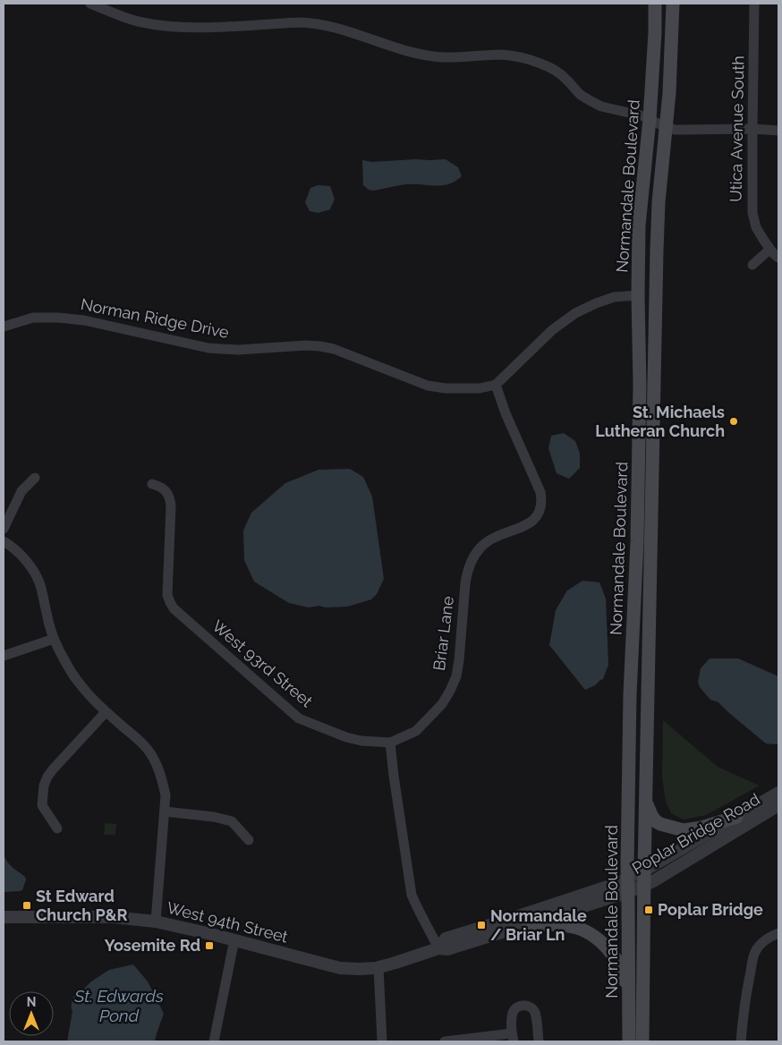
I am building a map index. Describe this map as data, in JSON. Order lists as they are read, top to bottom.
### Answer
{
  "streets": {
    "main road": ["Normandale Boulevard"],
    "street": [
      "Utica Avenue South",
      "Norman Ridge Drive",
      "Briar Lane",
      "West 93rd Street",
      "Poplar Bridge Road",
      "West 94th Street"
    ]
  },
  "crossings": [
    ["Normandale Boulevard", "Poplar Bridge Road"],
    ["Norman Ridge Drive", "Briar Lane"],
    ["Briar Lane", "West 93rd Street"],
    ["Poplar Bridge Road", "West 94th Street"]
  ],
  "water": ["St. Edwards Pond"],
  "places": {
    "other": ["St. Michaels Lutheran Church"],
    "transit": [
      "St Edward Church P&R",
      "Poplar Bridge",
      "Normandale / Briar Ln",
      "Yosemite Rd"
    ]
  },
  "north": "top"
}
